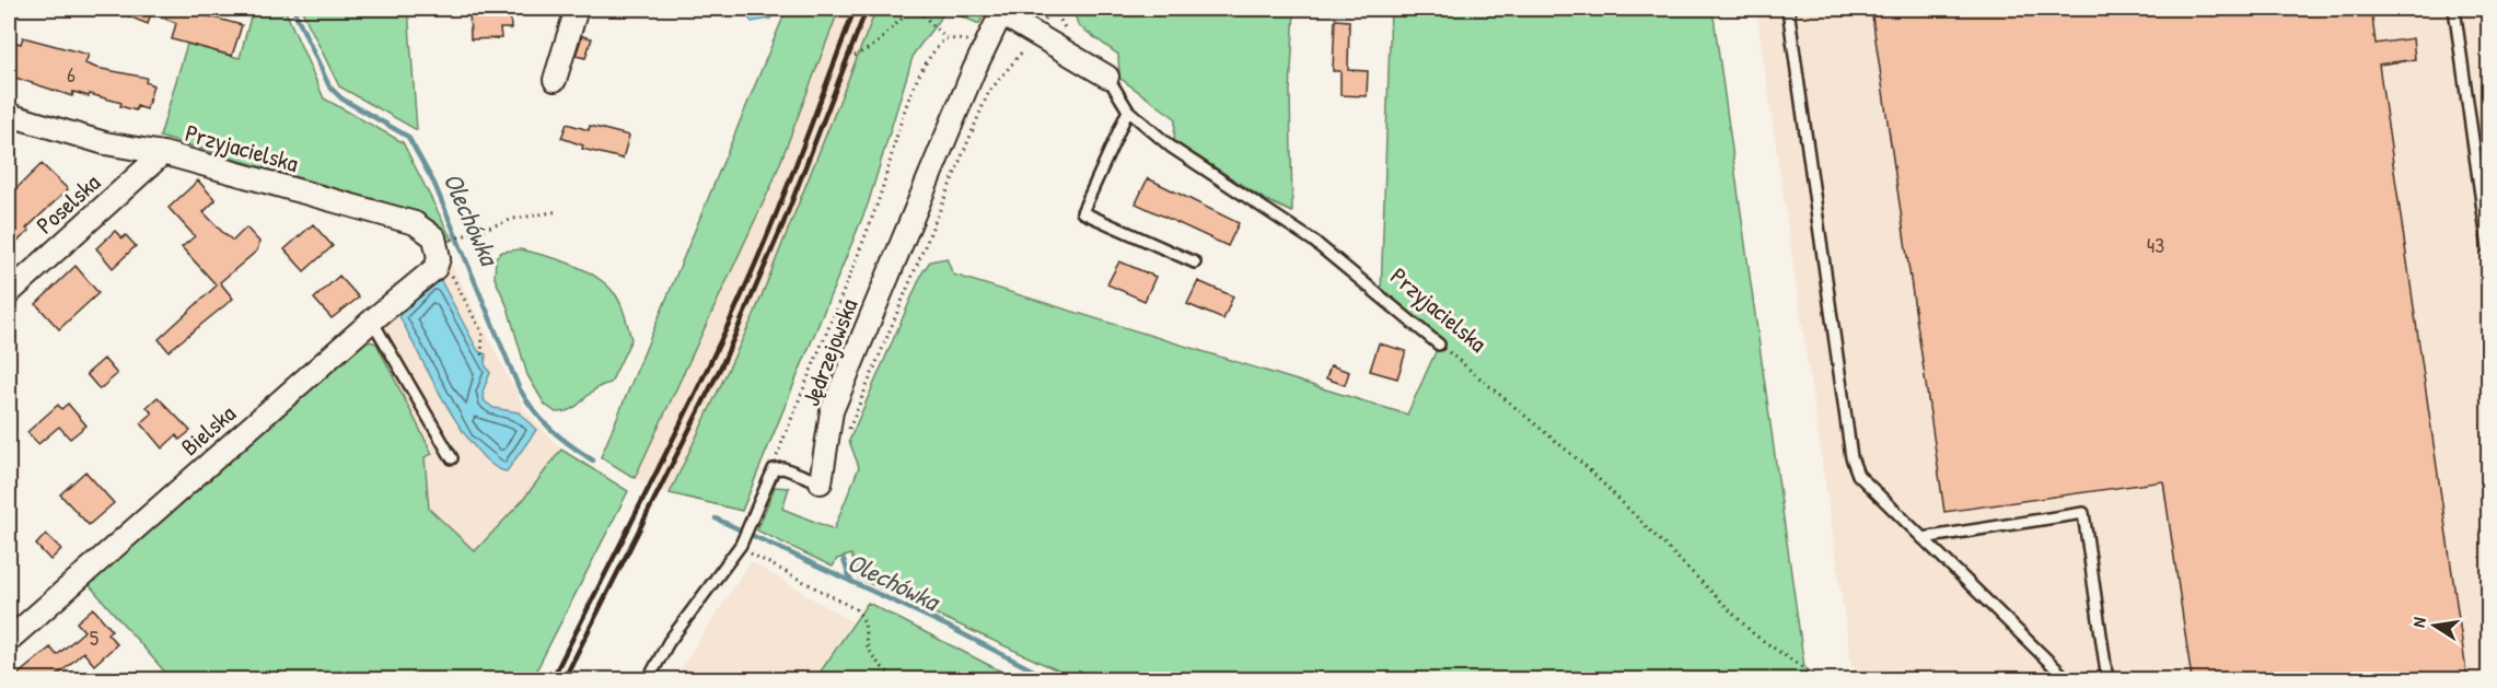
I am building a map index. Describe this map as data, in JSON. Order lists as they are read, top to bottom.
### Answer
{
  "streets": {
    "street": [
      "Przyjacielska",
      "Poselska",
      "Jędrzejowska",
      "Bielska"
    ]
  },
  "crossings": [
    ["Przyjacielska", "Poselska"],
    ["Przyjacielska", "Jędrzejowska"],
    ["Przyjacielska", "Bielska"]
  ],
  "water": ["Olechówka"],
  "house_numbers": ["6", "43", "5"],
  "north": "left"
}
